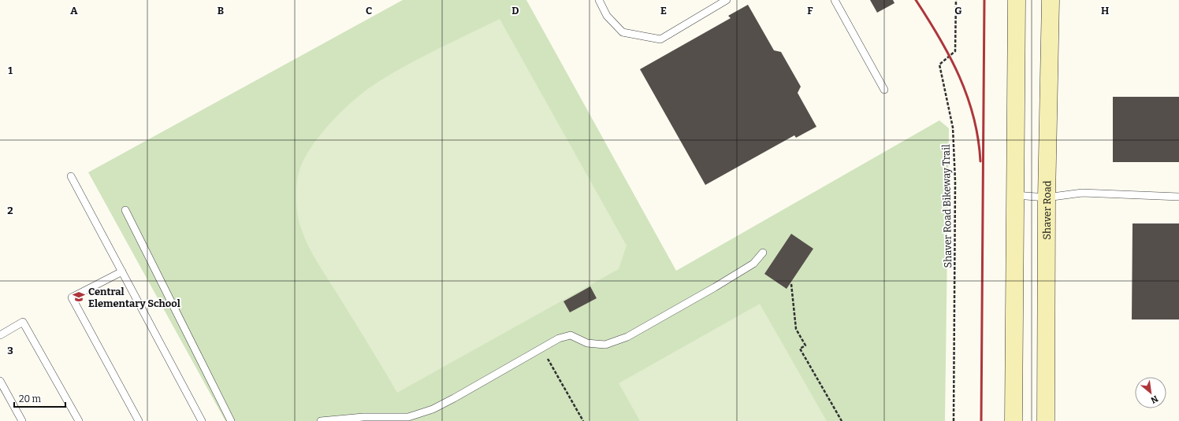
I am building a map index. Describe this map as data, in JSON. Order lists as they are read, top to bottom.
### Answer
{
  "streets": {
    "main road": ["Shaver Road"],
    "path": ["Shaver Road Bikeway Trail"]
  },
  "places": {
    "school or university": ["Central Elementary School"]
  },
  "scale_bar": "20 m",
  "north": "bottom right",
  "grid": {
    "columns": [
      "A",
      "B",
      "C",
      "D",
      "E",
      "F",
      "G",
      "H"
    ],
    "rows": ["1", "2", "3"]
  }
}
